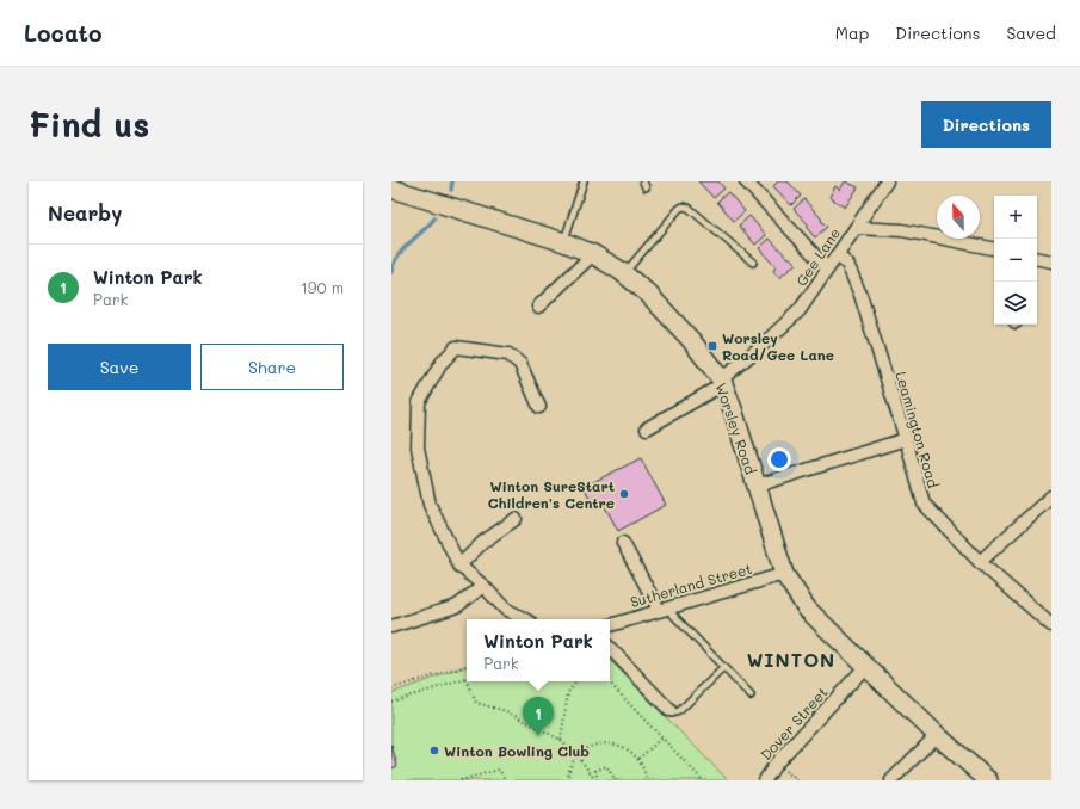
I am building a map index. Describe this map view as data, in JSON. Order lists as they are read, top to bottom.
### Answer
{
  "streets": {
    "main road": ["Worsley Road"],
    "street": [
      "Gee Lane",
      "Leamington Road",
      "Sutherland Street",
      "Dover Street"
    ]
  },
  "crossings": [
    ["Gee Lane", "Worsley Road"],
    ["Gee Lane", "Leamington Road"],
    ["Worsley Road", "Sutherland Street"],
    ["Worsley Road", "Dover Street"]
  ],
  "districts": ["WINTON"],
  "places": {
    "transit": ["Worsley Road/Gee Lane"],
    "other": ["Winton SureStart Children's Centre", "Winton Bowling Club"]
  },
  "north": "top",
  "page": {
    "header": "Locato",
    "nav": ["Map", "Directions", "Saved"],
    "buttons": [
      "Directions",
      ["Save", "Share"]
    ],
    "title": "Find us",
    "heading": "Nearby",
    "map_buttons": ["+", "−"],
    "list": [
      {
        "mark": "1",
        "name": "Winton Park",
        "note": "Park",
        "value": "190 m"
      }
    ],
    "popup": ["Winton Park", "Park"],
    "pins": "1"
  }
}
